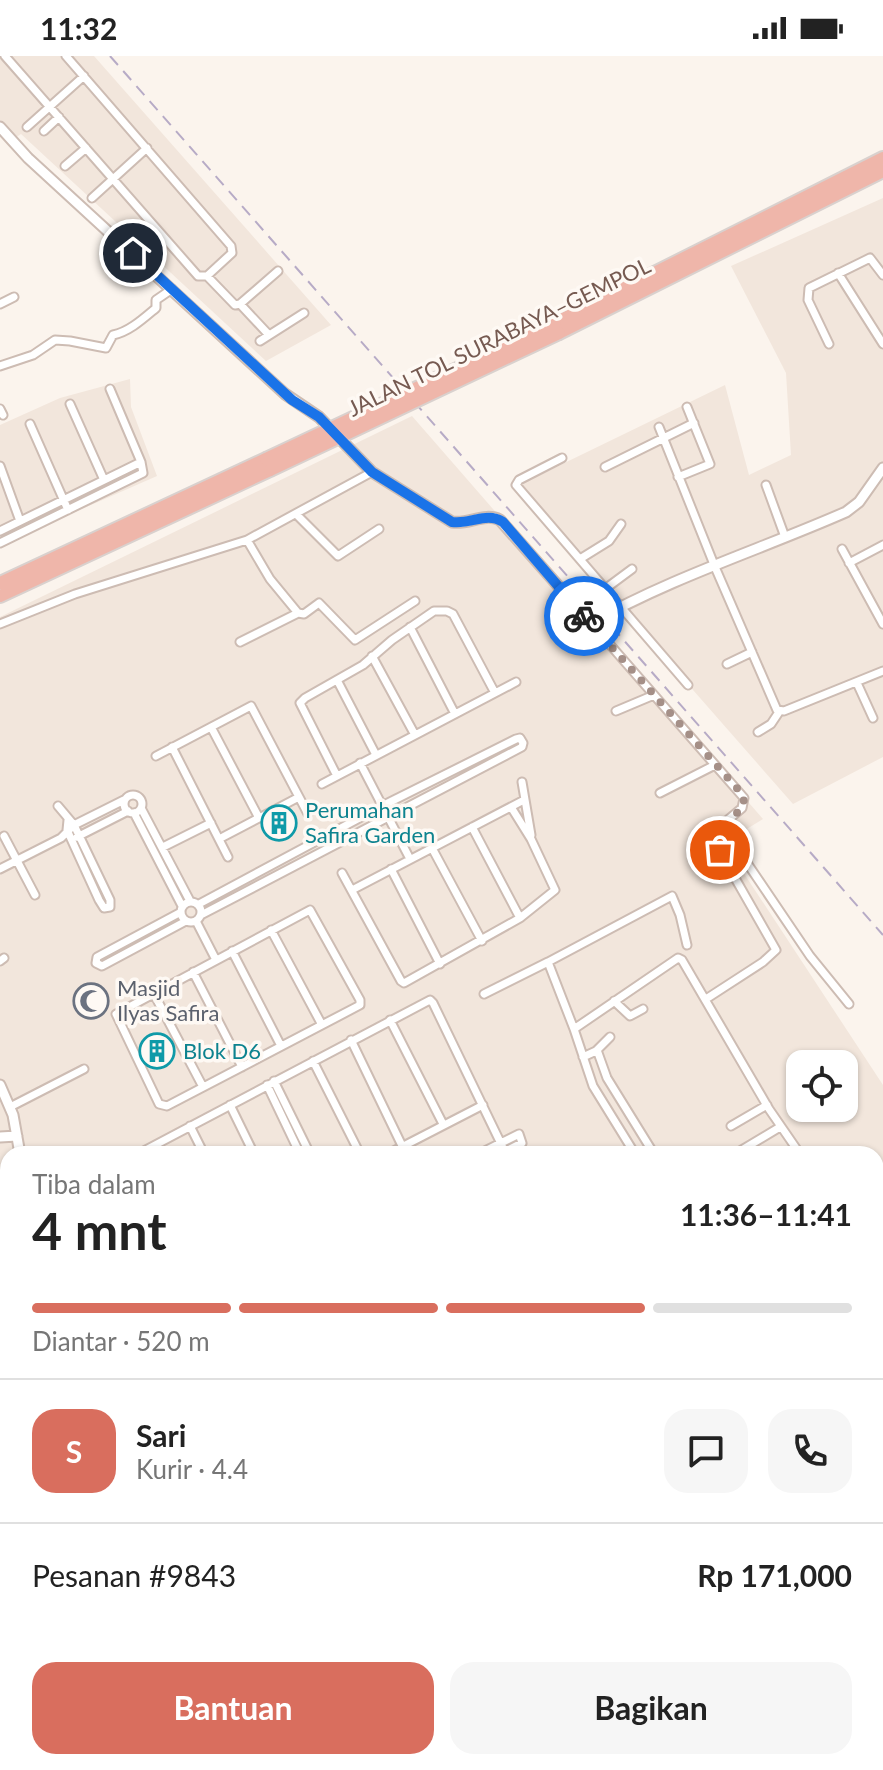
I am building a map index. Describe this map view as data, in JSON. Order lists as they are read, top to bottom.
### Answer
{
  "streets": {
    "highway": ["JALAN TOL SURABAYA–GEMPOL"]
  },
  "places": {
    "building": ["Perumahan Safira Garden", "Blok D6"],
    "mosque": ["Masjid Ilyas Safira"]
  },
  "page": {
    "status": "11:32",
    "heading": ["4 mnt", "Tiba dalam", "11:36–11:41"],
    "panel": [
      "Sari",
      "Kurir · 4.4",
      "Pesanan #9843",
      "Rp 171,000"
    ],
    "bar": "Diantar · 520 m",
    "round": "S",
    "buttons": ["Bantuan", "Bagikan"]
  }
}
